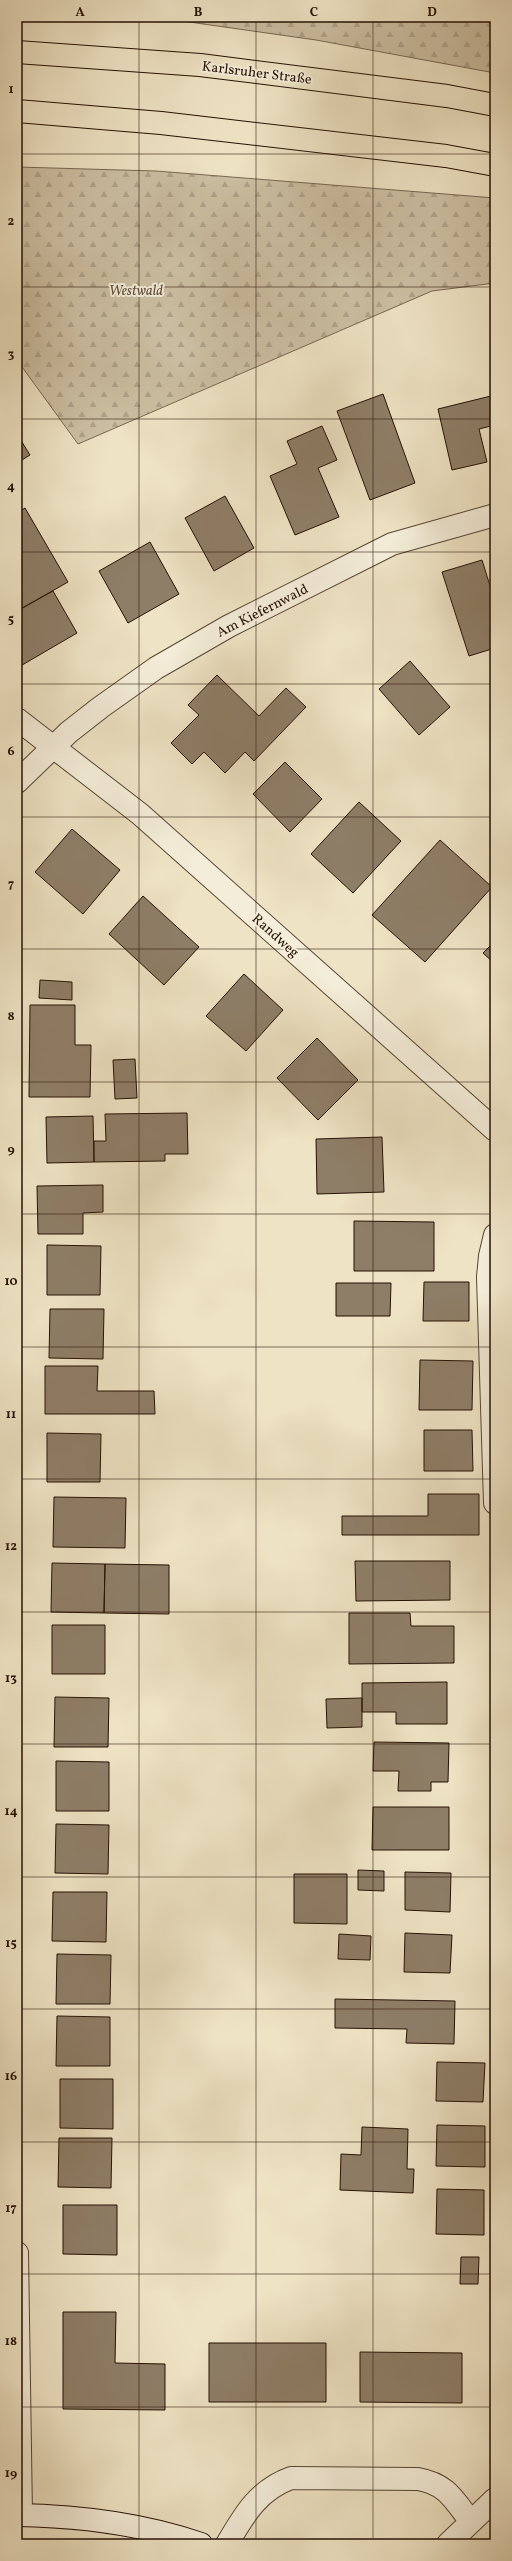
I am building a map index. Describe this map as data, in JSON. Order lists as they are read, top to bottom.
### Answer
{
  "streets": {
    "main road": ["Karlsruher Straße"],
    "street": ["Am Kiefernwald", "Randweg"]
  },
  "crossings": [
    ["Am Kiefernwald", "Randweg"]
  ],
  "parks": ["Westwald"],
  "grid": {
    "columns": [
      "A",
      "B",
      "C",
      "D"
    ],
    "rows": [
      "1",
      "2",
      "3",
      "4",
      "5",
      "6",
      "7",
      "8",
      "9",
      "10",
      "11",
      "12",
      "13",
      "14",
      "15",
      "16",
      "17",
      "18",
      "19"
    ]
  }
}
